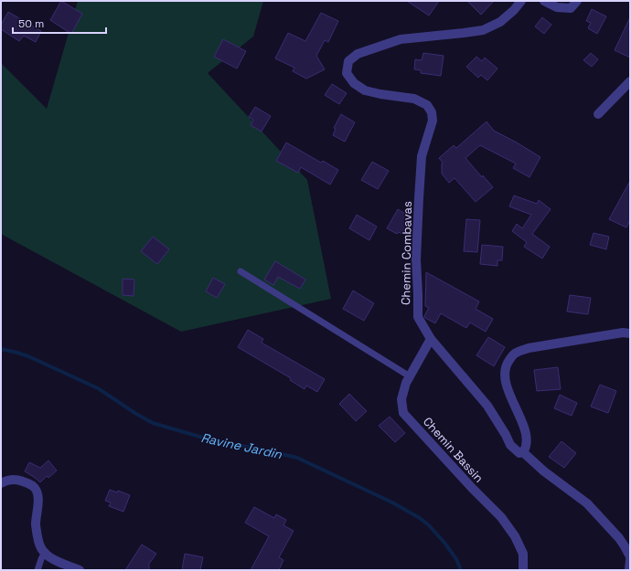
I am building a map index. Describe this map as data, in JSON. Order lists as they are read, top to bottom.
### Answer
{
  "streets": {
    "street": ["Chemin Combavas", "Chemin Bassin"]
  },
  "crossings": [
    ["Chemin Combavas", "Chemin Bassin"]
  ],
  "water": ["Ravine Jardin"],
  "scale_bar": "50 m"
}
